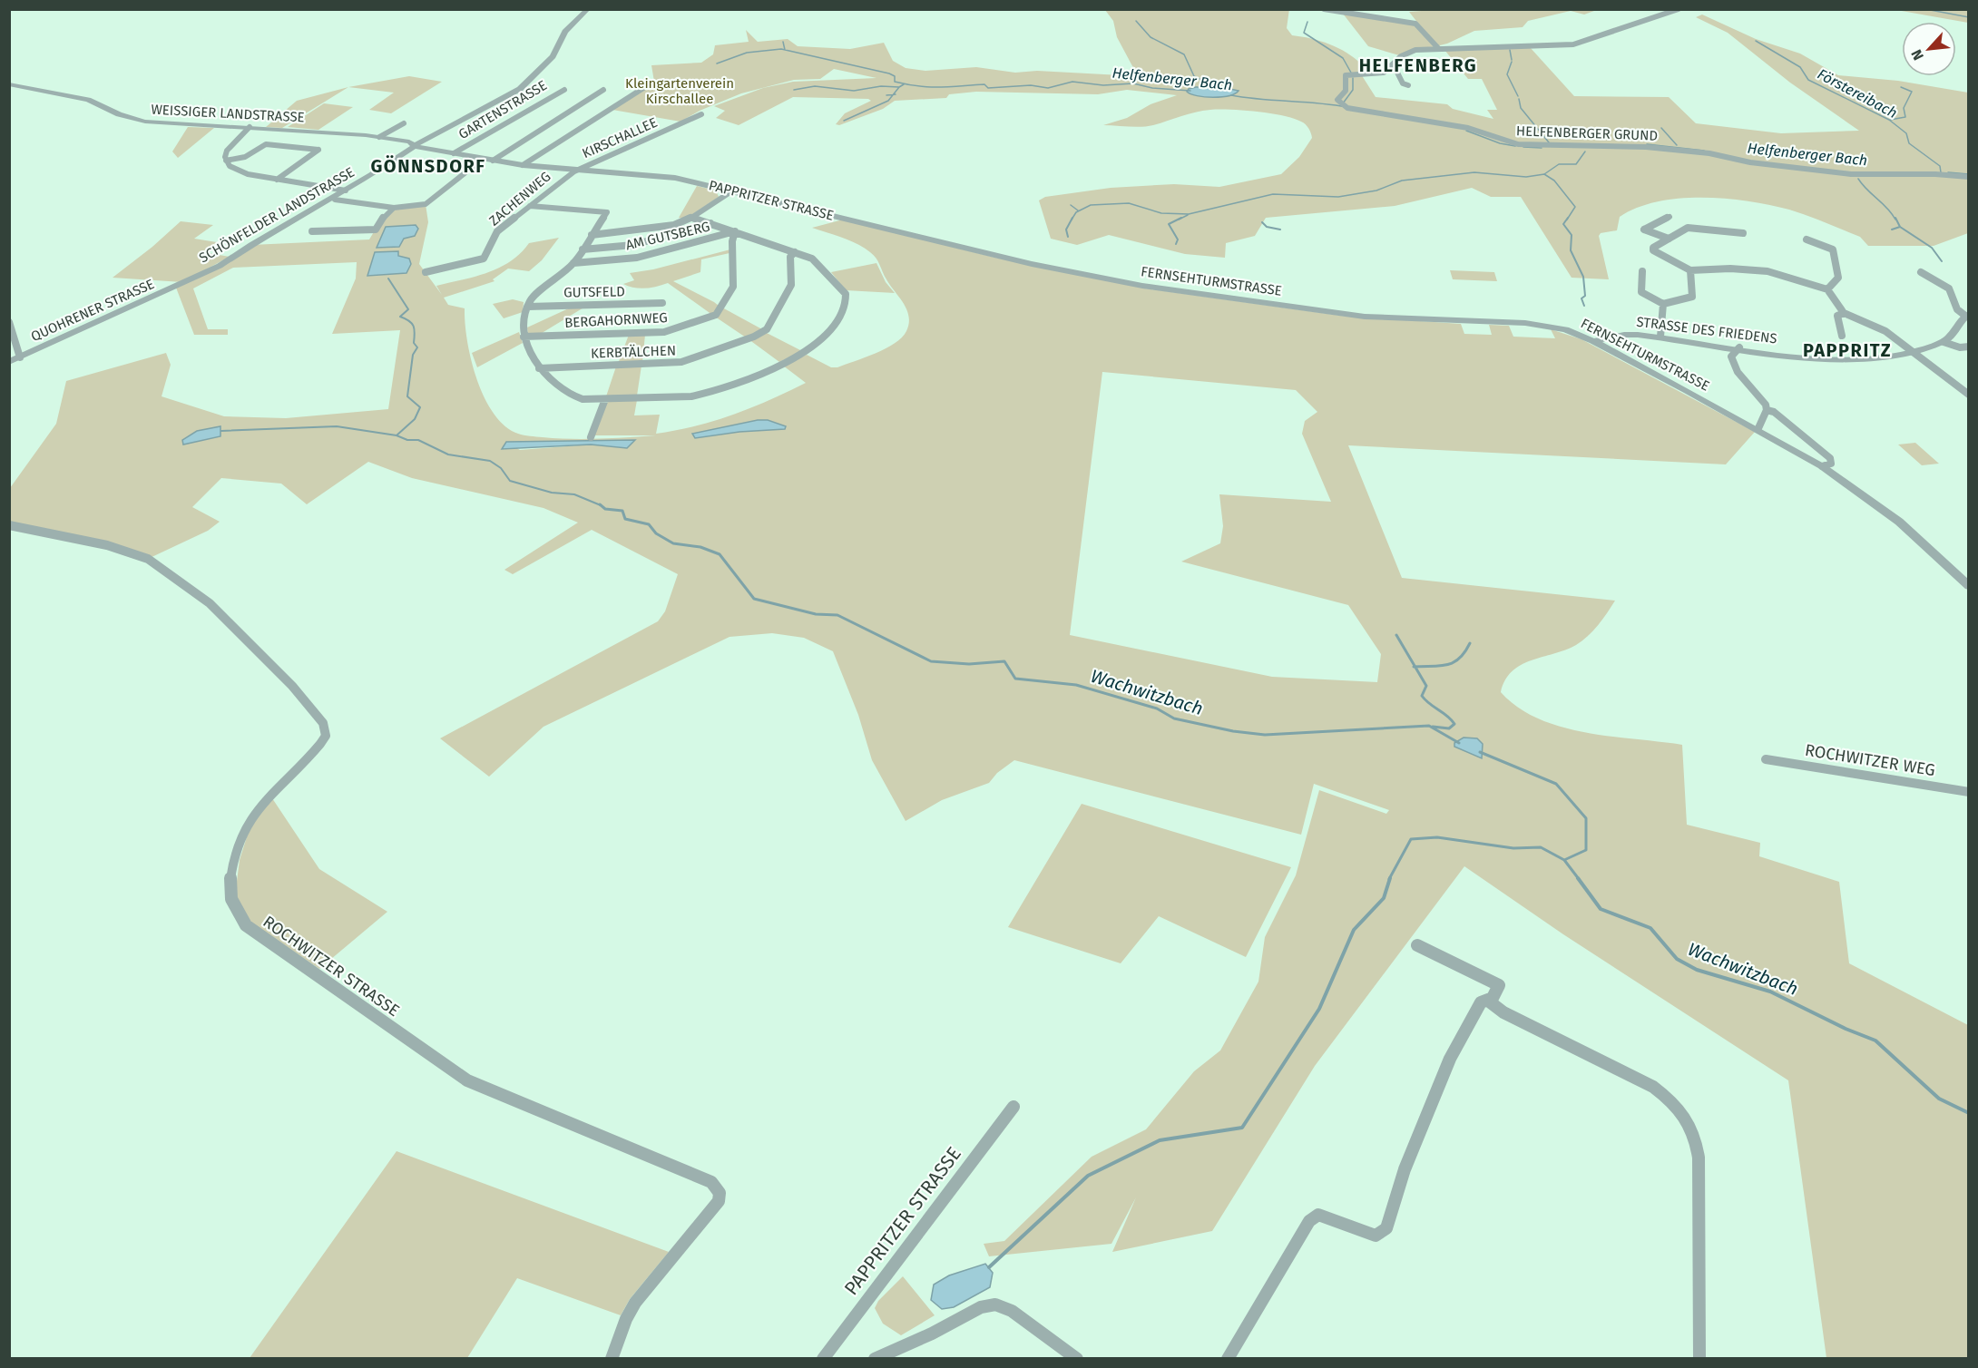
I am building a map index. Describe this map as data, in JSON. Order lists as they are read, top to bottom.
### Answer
{
  "streets": {
    "street": [
      "GARTENSTRASSE",
      "WEISSIGER LANDSTRASSE",
      "HELFENBERGER GRUND",
      "KIRSCHALLEE",
      "ZACHENWEG",
      "PAPPRITZER STRASSE",
      "SCHÖNFELDER LANDSTRASSE",
      "AM GUTSBERG",
      "FERNSEHTURMSTRASSE",
      "GUTSFELD",
      "QUOHRENER STRASSE",
      "BERGAHORNWEG",
      "STRASSE DES FRIEDENS",
      "KERBTÄLCHEN",
      "ROCHWITZER WEG",
      "ROCHWITZER STRASSE"
    ]
  },
  "crossings": [
    ["GARTENSTRASSE", "PAPPRITZER STRASSE"],
    ["WEISSIGER LANDSTRASSE", "PAPPRITZER STRASSE"],
    ["WEISSIGER LANDSTRASSE", "SCHÖNFELDER LANDSTRASSE"],
    ["KIRSCHALLEE", "ZACHENWEG"],
    ["KIRSCHALLEE", "PAPPRITZER STRASSE"],
    ["ZACHENWEG", "PAPPRITZER STRASSE"],
    ["PAPPRITZER STRASSE", "SCHÖNFELDER LANDSTRASSE"],
    ["PAPPRITZER STRASSE", "FERNSEHTURMSTRASSE"],
    ["SCHÖNFELDER LANDSTRASSE", "QUOHRENER STRASSE"],
    ["AM GUTSBERG", "BERGAHORNWEG"],
    ["FERNSEHTURMSTRASSE", "STRASSE DES FRIEDENS"]
  ],
  "districts": ["HELFENBERG", "GÖNNSDORF", "PAPPRITZ"],
  "water": ["Helfenberger Bach", "Förstereibach", "Wachwitzbach"],
  "parks": ["Kleingartenverein Kirschallee"],
  "north": "bottom left"
}
